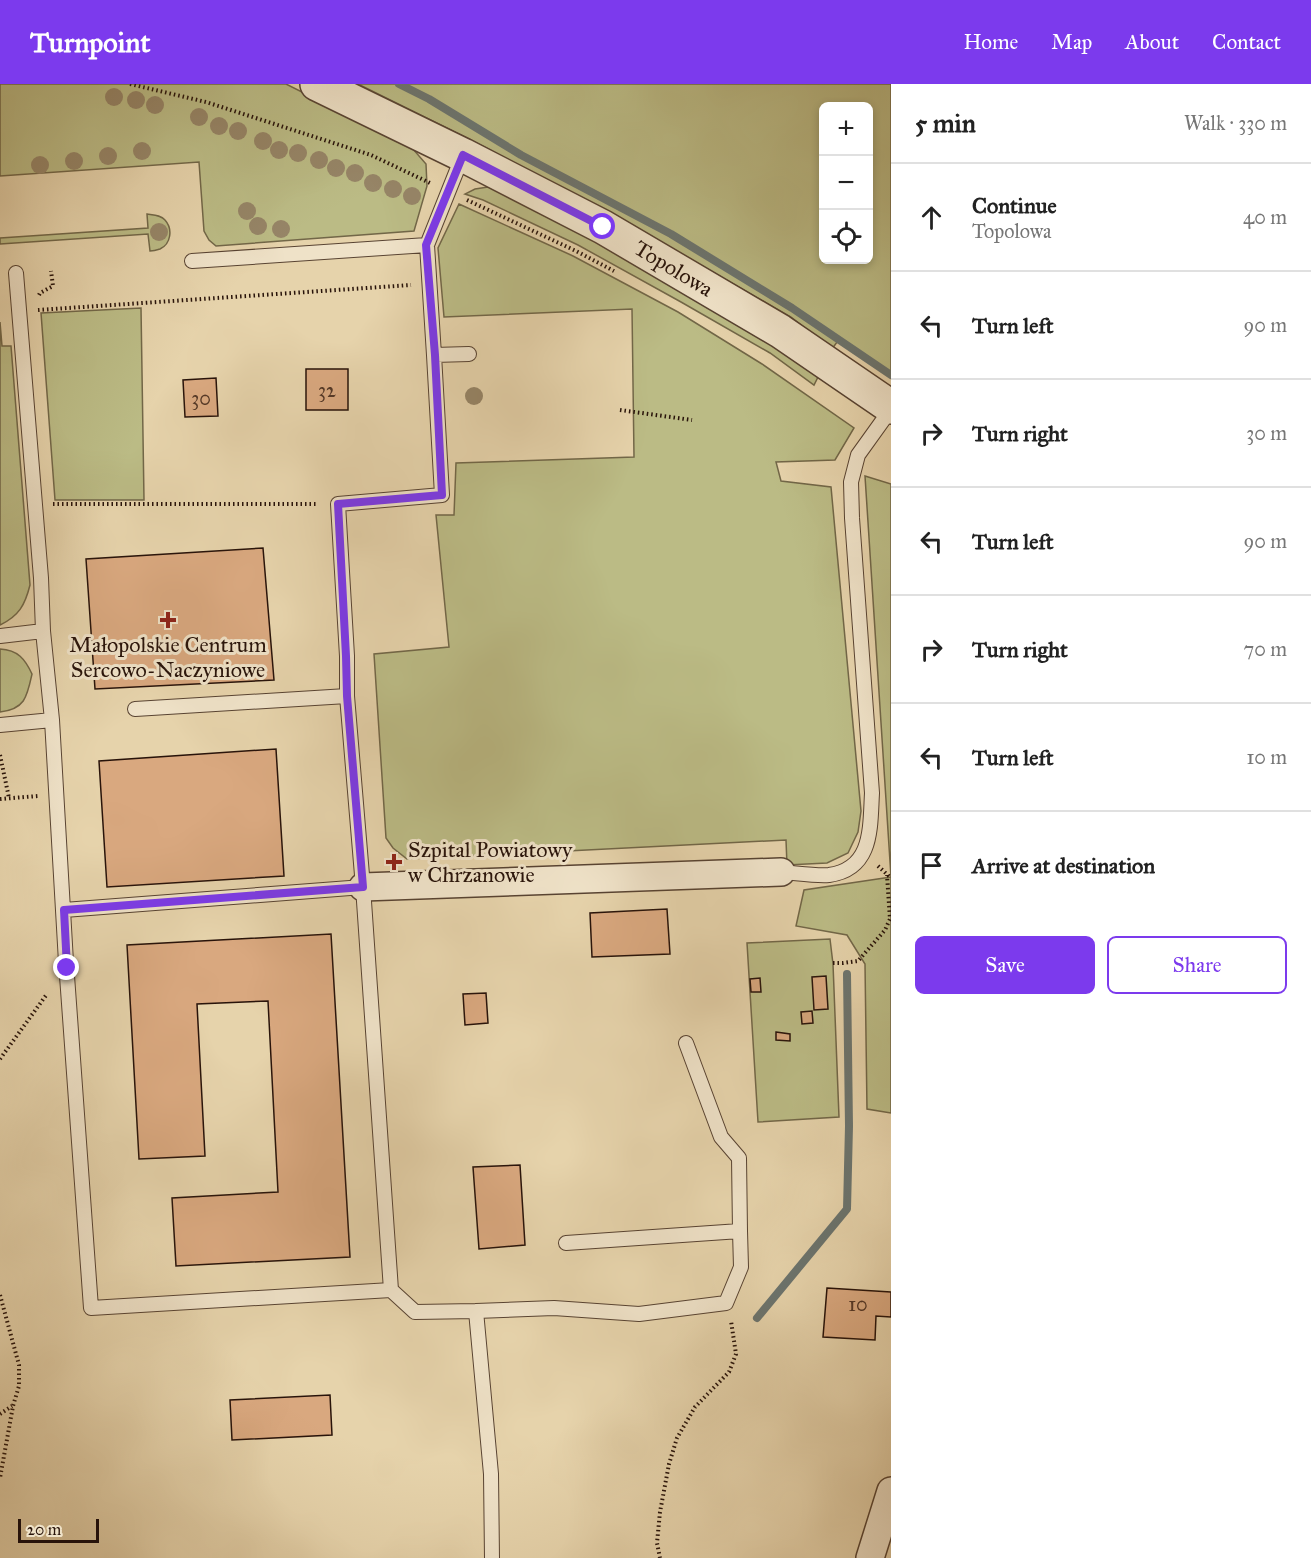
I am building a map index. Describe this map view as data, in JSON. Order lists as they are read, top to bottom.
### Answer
{
  "streets": {
    "street": ["Topolowa"]
  },
  "places": {
    "health": ["Małopolskie Centrum Sercowo-Naczyniowe", "Szpital Powiatowy w Chrzanowie"]
  },
  "house_numbers": ["32", "30", "10"],
  "scale_bar": "20 m",
  "page": {
    "header": "Turnpoint",
    "nav": [
      "Home",
      "Map",
      "About",
      "Contact"
    ],
    "heading": ["5 min", "Walk · 330 m"],
    "map_buttons": ["+", "−"],
    "list": [
      ["Continue", "Topolowa", "40 m"],
      ["Turn left", "90 m"],
      ["Turn right", "30 m"],
      ["Turn left", "90 m"],
      ["Turn right", "70 m"],
      ["Turn left", "10 m"],
      "Arrive at destination"
    ],
    "buttons": ["Save", "Share"],
    "scale": "20 m"
  }
}
